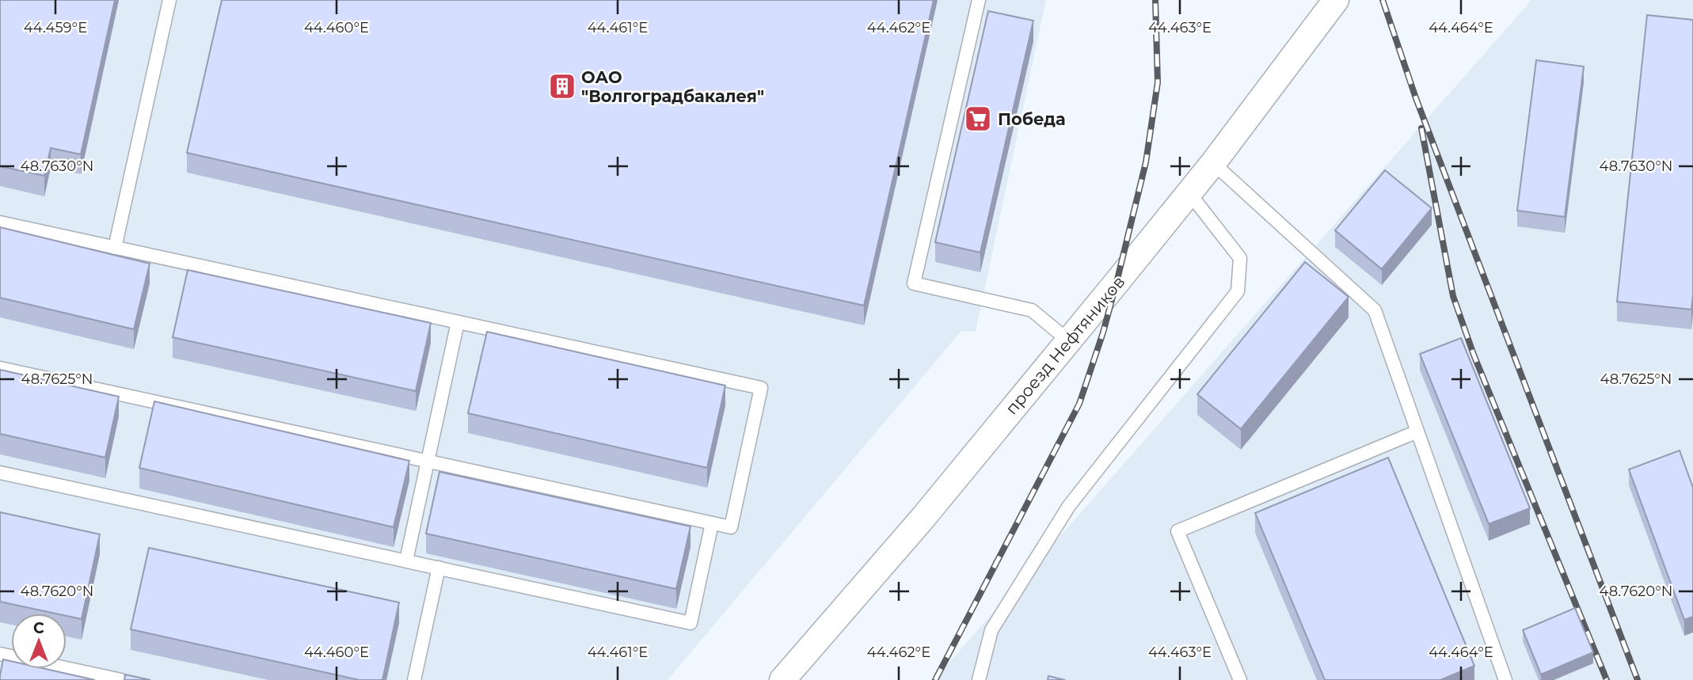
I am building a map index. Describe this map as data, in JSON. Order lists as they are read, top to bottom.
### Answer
{
  "streets": {
    "street": ["проезд Нефтяников"]
  },
  "places": {
    "building": ["ОАО \"Волгоградбакалея\""],
    "supermarket": ["Победа"]
  },
  "north": "top",
  "coordinates": [
    "44.459°E",
    "44.460°E",
    "44.461°E",
    "44.462°E",
    "44.463°E",
    "44.464°E",
    "48.7630°N",
    "48.7625°N",
    "48.7620°N"
  ]
}
